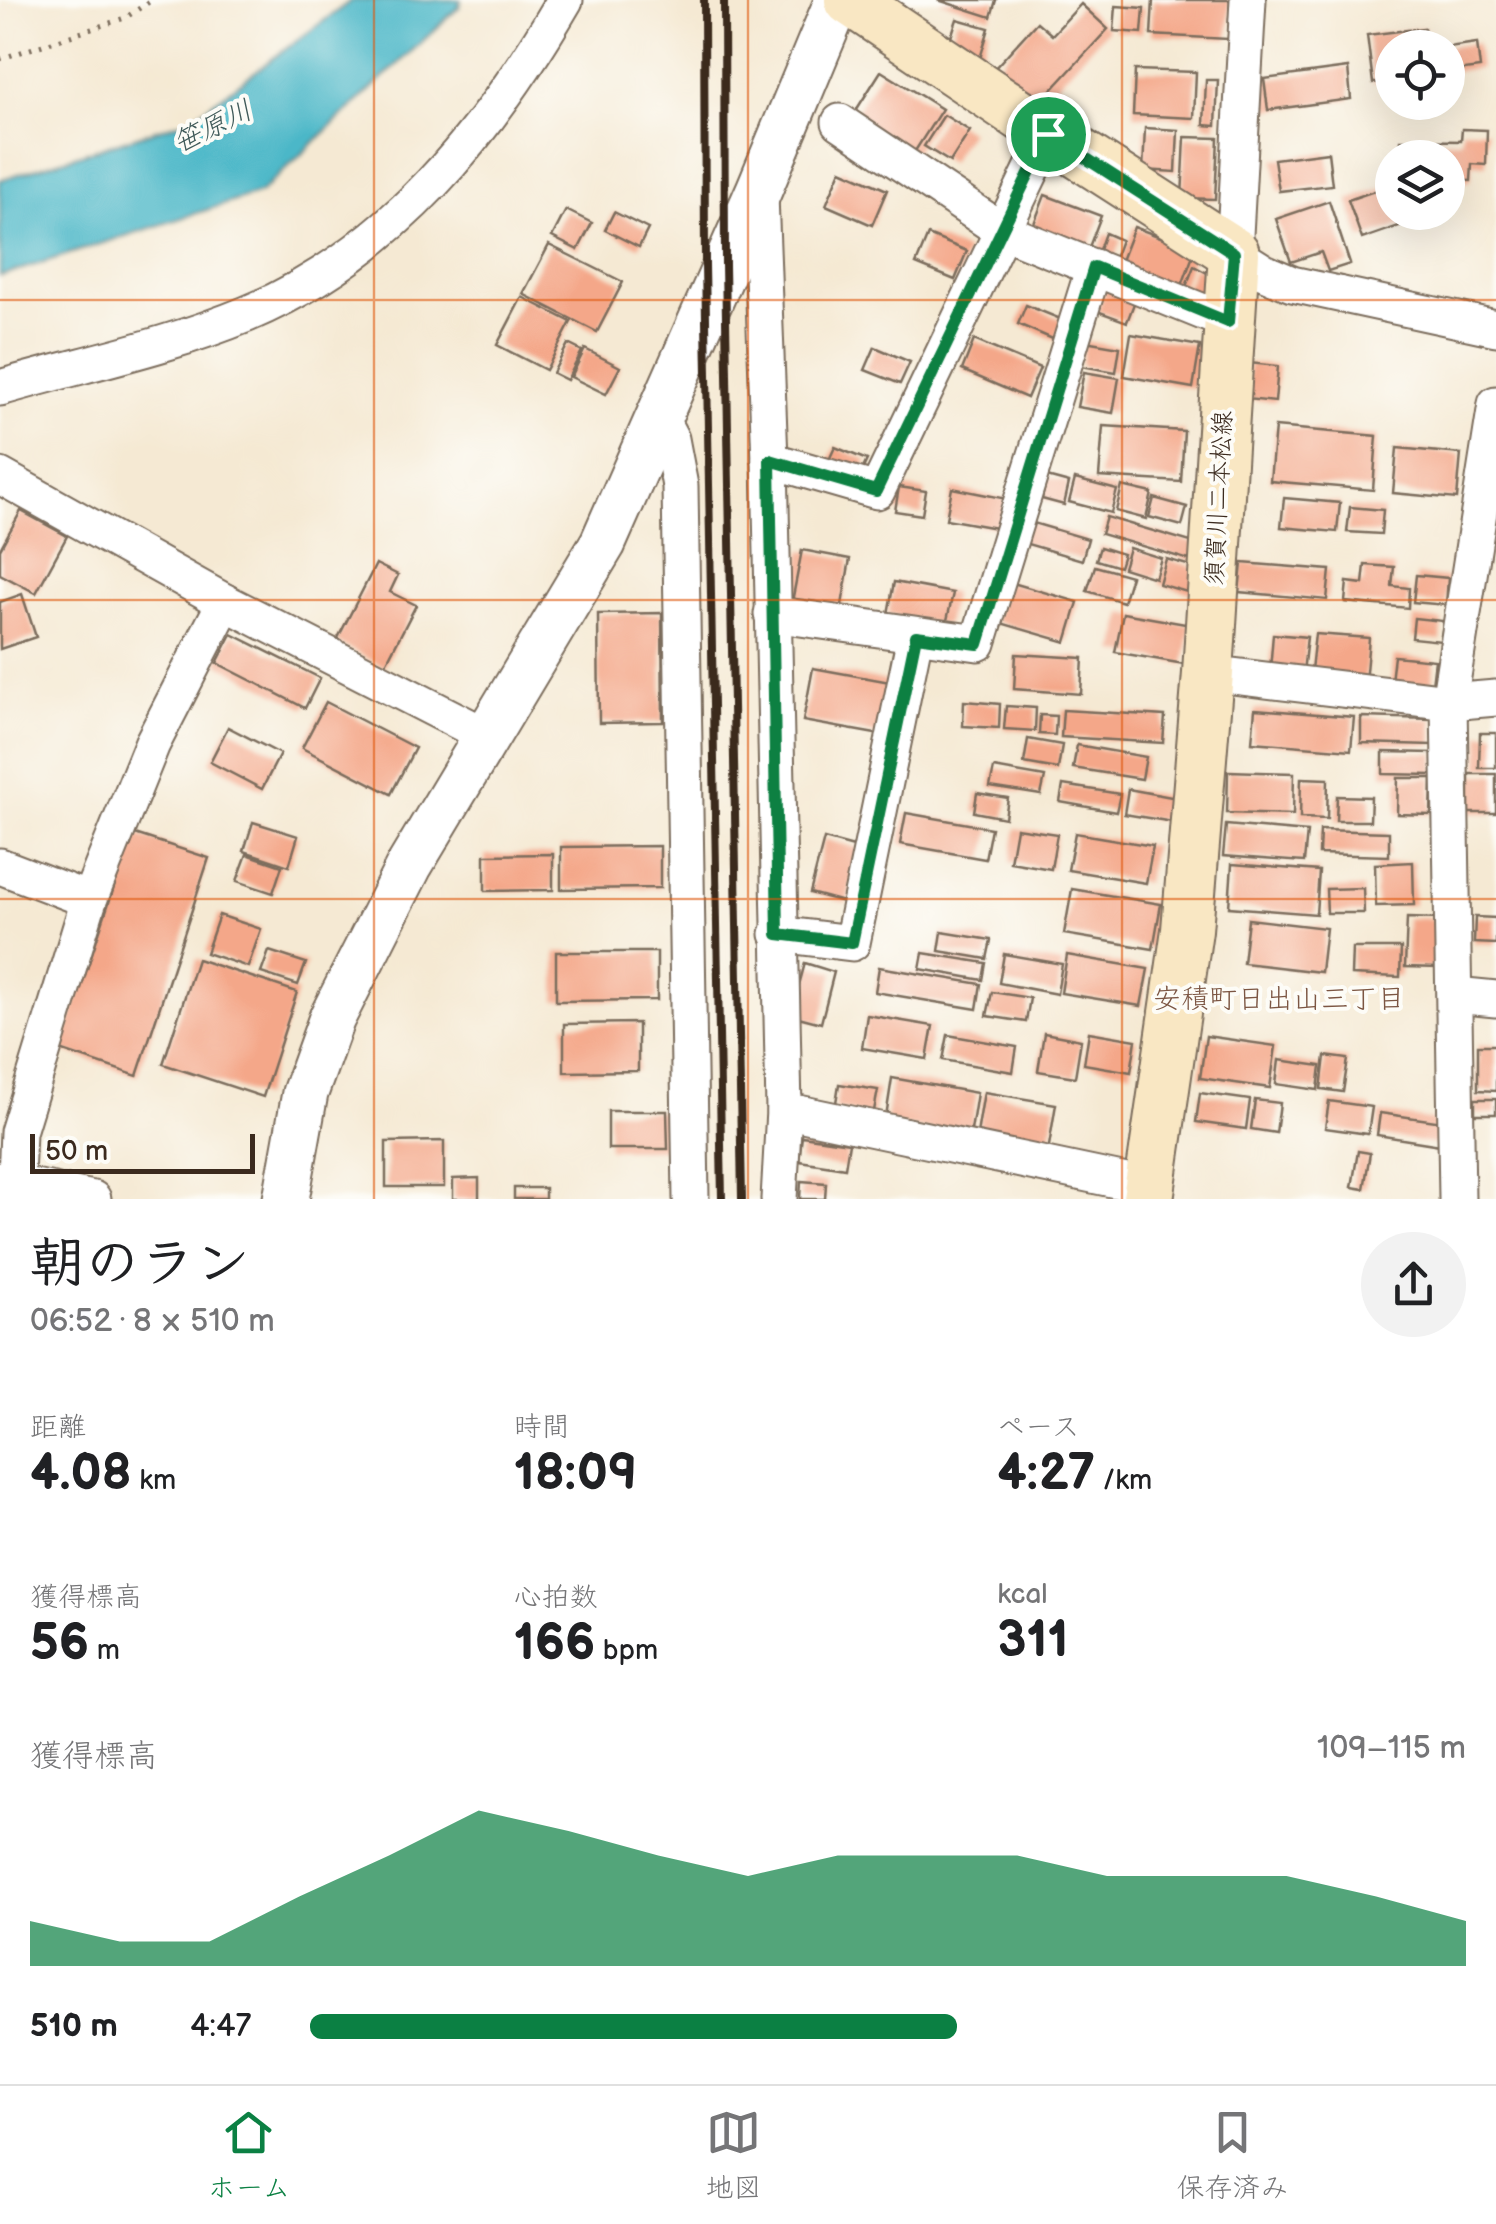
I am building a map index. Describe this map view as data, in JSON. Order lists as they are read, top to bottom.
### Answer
{
  "streets": {
    "main road": ["須賀川二本松線"]
  },
  "districts": ["安積町日出山三丁目"],
  "water": ["笹原川"],
  "scale_bar": "50 m",
  "page": {
    "scale": "50 m",
    "heading": ["朝のラン", "06:52 · 8 × 510 m"],
    "stats": [
      ["距離", "4.08 km"],
      ["時間", "18:09"],
      ["ペース", "4:27 /km"],
      ["獲得標高", "56 m"],
      ["心拍数", "166 bpm"],
      ["kcal", "311"]
    ],
    "chart": ["獲得標高", "109–115 m"],
    "list": [
      {
        "name": "510 m",
        "note": "4:47"
      }
    ],
    "tabs": ["ホーム", "地図", "保存済み"]
  }
}
